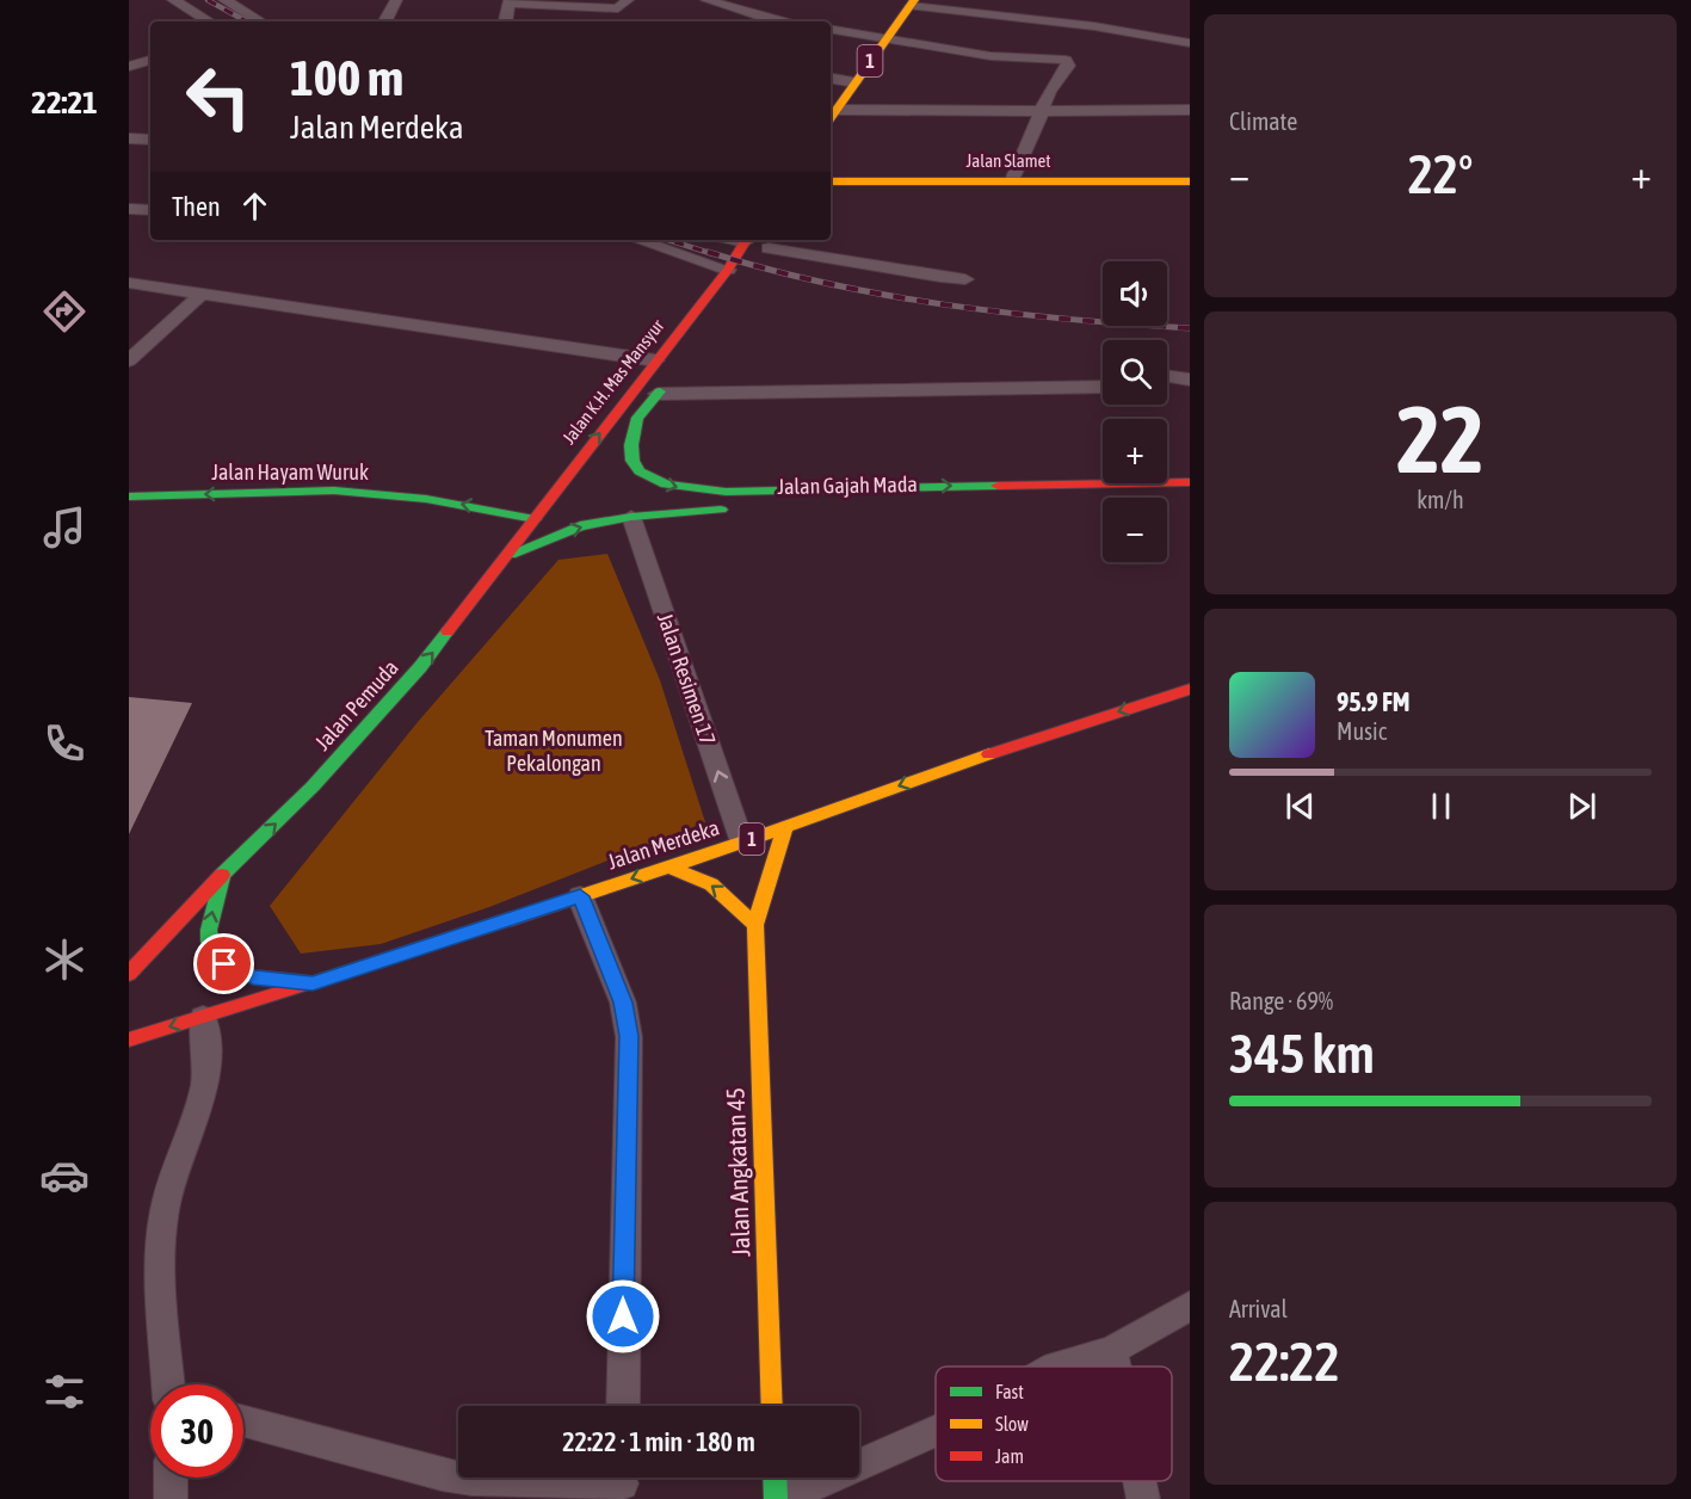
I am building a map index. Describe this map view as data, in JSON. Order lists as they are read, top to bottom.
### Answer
{
  "streets": {
    "main road": [
      "1",
      "Jalan Slamet",
      "Jalan K.H. Mas Mansyur",
      "Jalan Hayam Wuruk",
      "Jalan Gajah Mada",
      "Jalan Pemuda",
      "Jalan Merdeka",
      "Jalan Angkatan 45"
    ],
    "street": ["Jalan Resimen 17"]
  },
  "crossings": [
    ["1", "Jalan Pemuda"],
    ["1", "Jalan Merdeka"],
    ["Jalan K.H. Mas Mansyur", "Jalan Hayam Wuruk"],
    ["Jalan K.H. Mas Mansyur", "Jalan Gajah Mada"],
    ["Jalan K.H. Mas Mansyur", "Jalan Pemuda"],
    ["Jalan Gajah Mada", "Jalan Resimen 17"],
    ["Jalan Gajah Mada", "Jalan Pemuda"],
    ["Jalan Resimen 17", "Jalan Merdeka"],
    ["Jalan Merdeka", "Jalan Angkatan 45"]
  ],
  "one_way": [
    "Jalan Hayam Wuruk",
    "Jalan Gajah Mada",
    "Jalan Resimen 17",
    "Jalan Pemuda",
    "Jalan Merdeka"
  ],
  "parks": ["Taman Monumen Pekalongan"],
  "legend": ["Fast", "Slow", "Jam"],
  "page": {
    "tabs": "22:21",
    "tile": [
      "Climate",
      ["22", "km/h"],
      ["Range · 69%", "345 km"],
      ["Arrival", "22:22"]
    ],
    "turn": ["100 m", "Jalan Merdeka"],
    "heat": ["−", "22°", "+"],
    "then": "Then",
    "map_buttons": ["+", "−"],
    "song": ["95.9 FM", "Music"],
    "limit": "30",
    "trip": "22:22 · 1 min · 180 m"
  }
}
